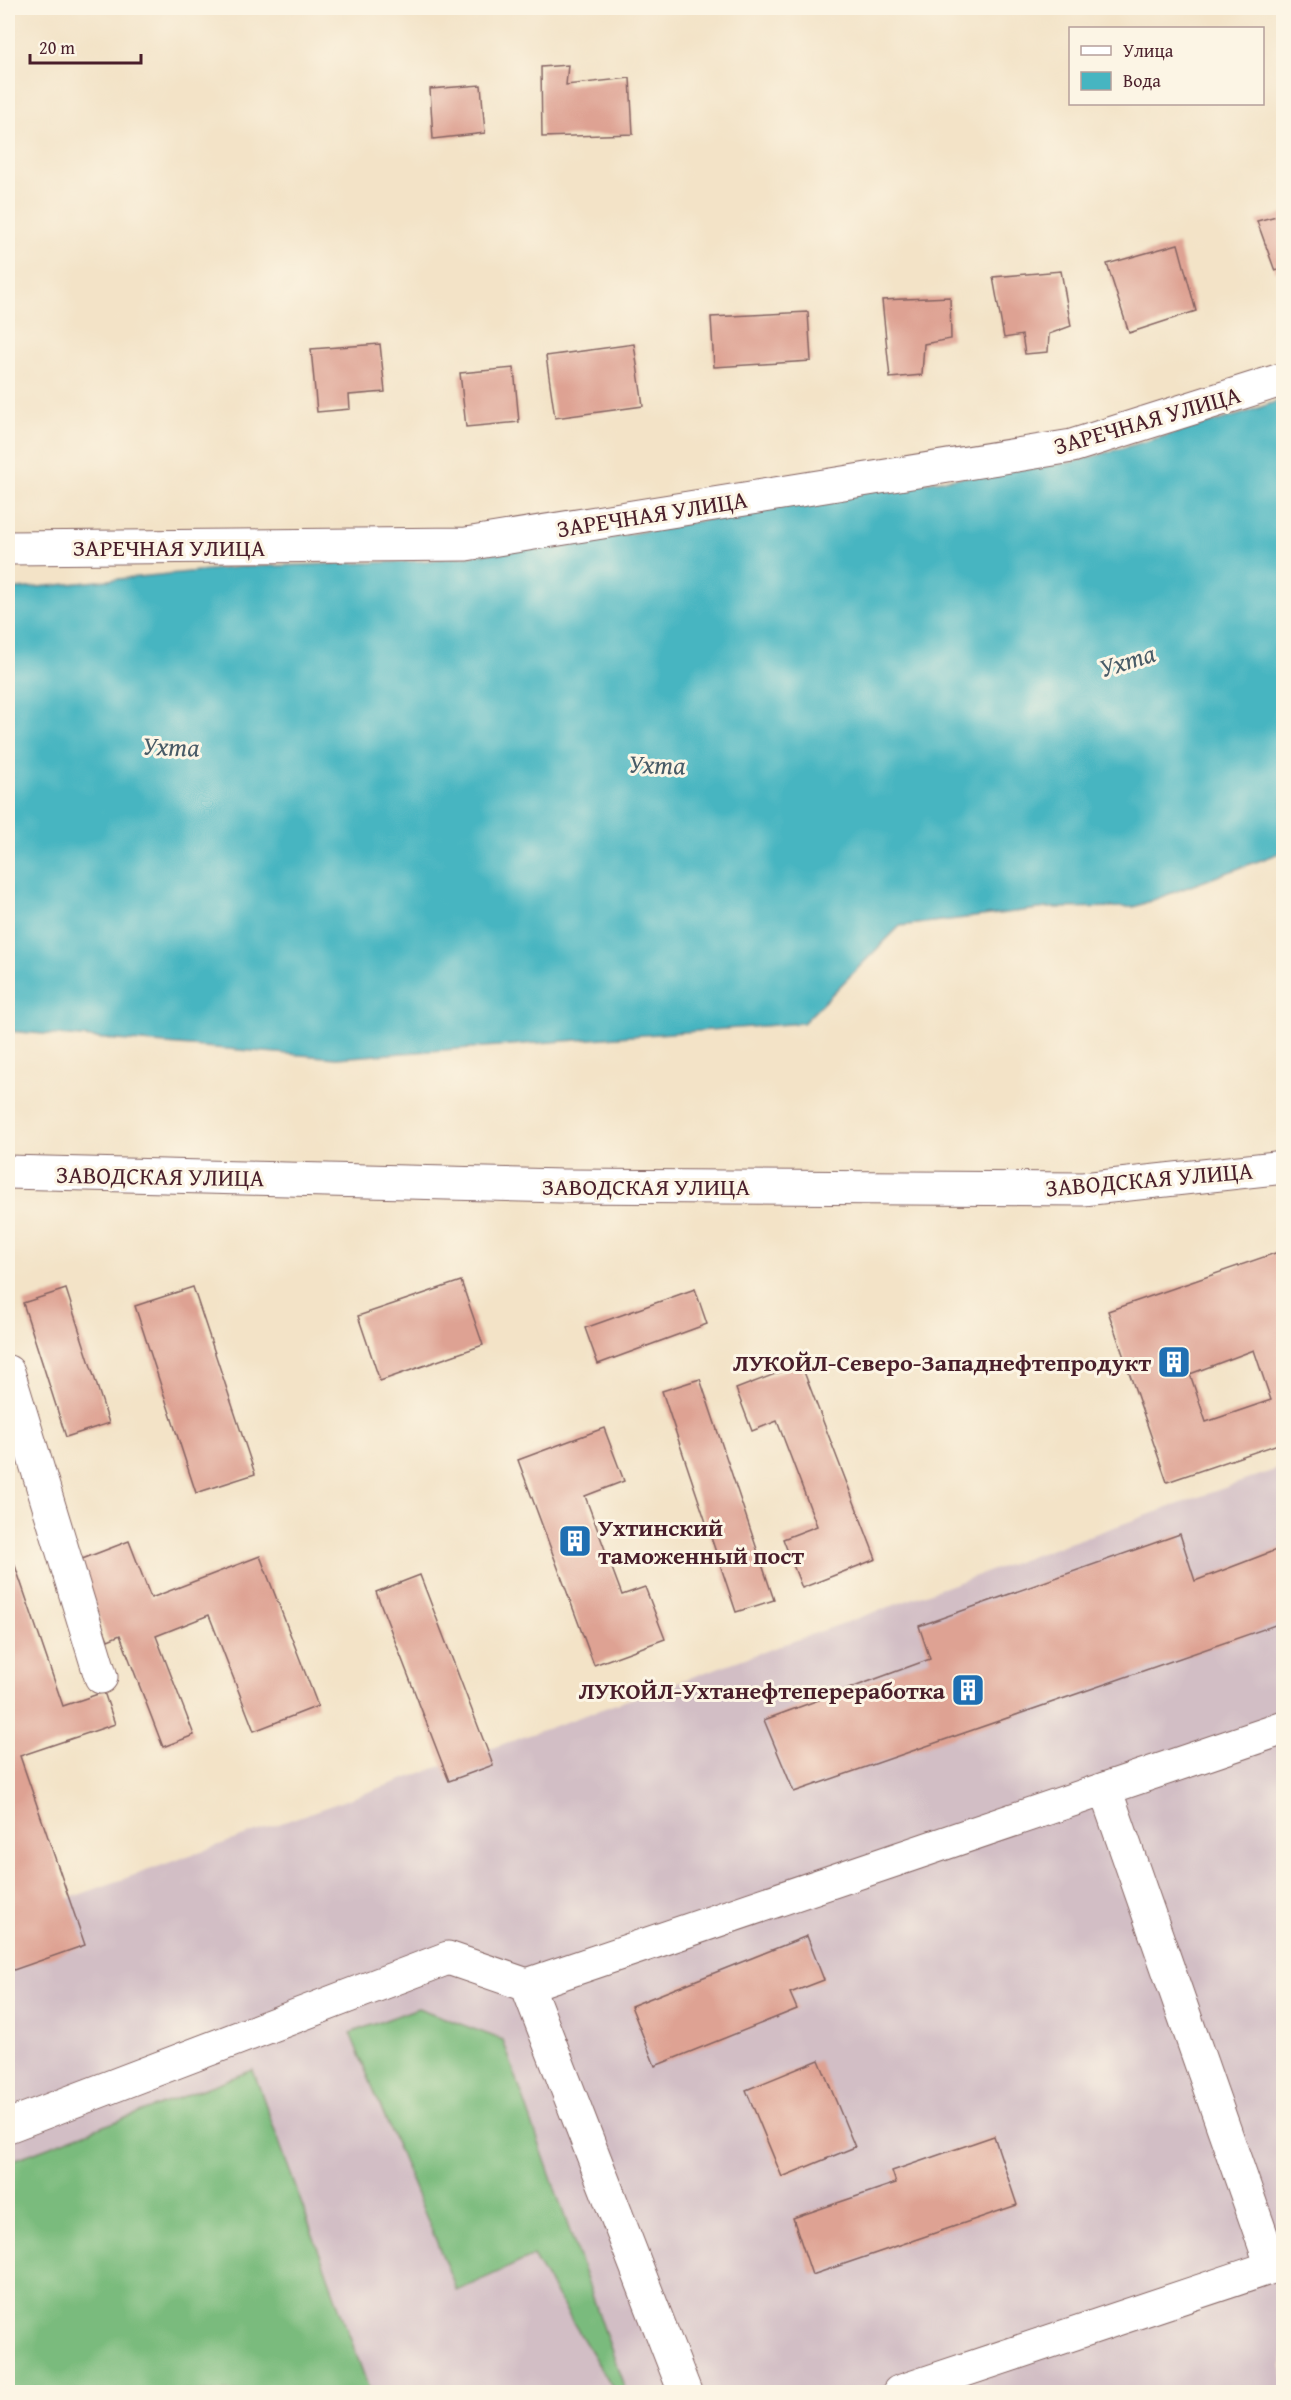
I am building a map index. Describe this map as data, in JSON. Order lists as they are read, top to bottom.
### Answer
{
  "streets": {
    "street": ["ЗАРЕЧНАЯ УЛИЦА", "ЗАВОДСКАЯ УЛИЦА"]
  },
  "water": ["Ухта"],
  "places": {
    "building": ["ЛУКОЙЛ-Северо-Западнефтепродукт", "Ухтинский таможенный пост", "ЛУКОЙЛ-Ухтанефтепереработка"]
  },
  "legend": ["Улица", "Вода"],
  "scale_bar": "20 m"
}
